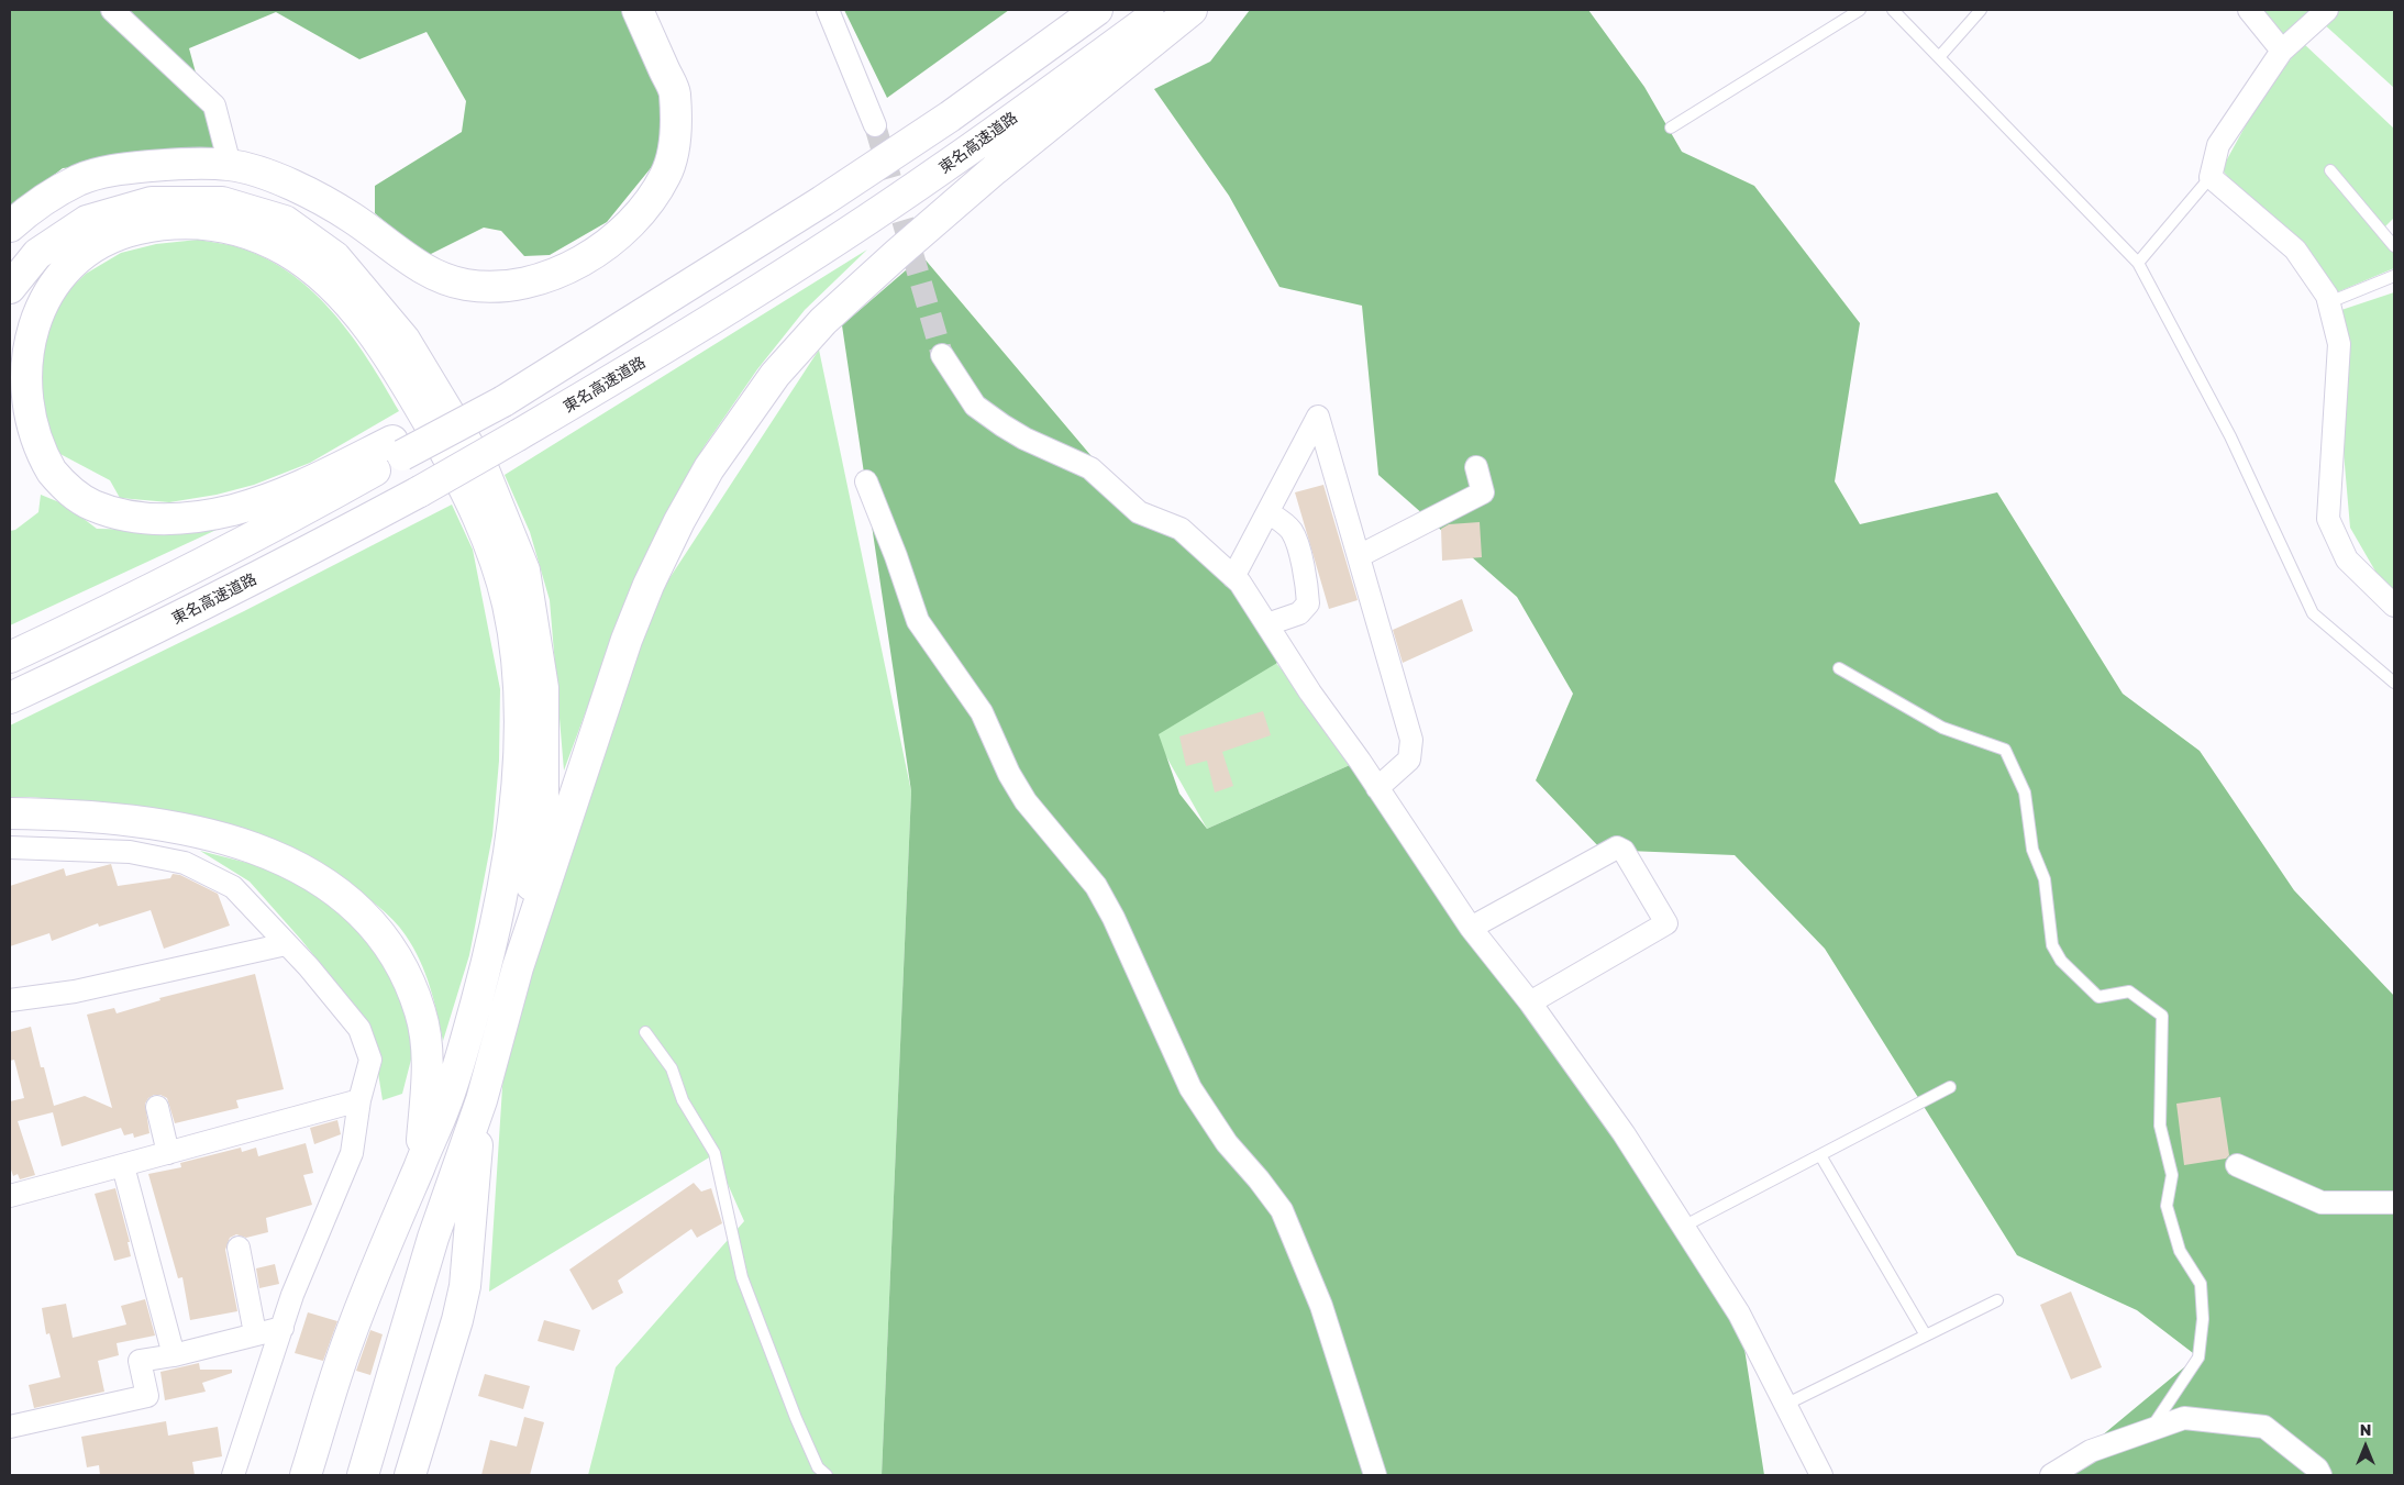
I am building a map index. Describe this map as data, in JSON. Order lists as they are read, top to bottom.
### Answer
{
  "streets": {
    "main road": ["東名高速道路"]
  },
  "north": "top"
}
